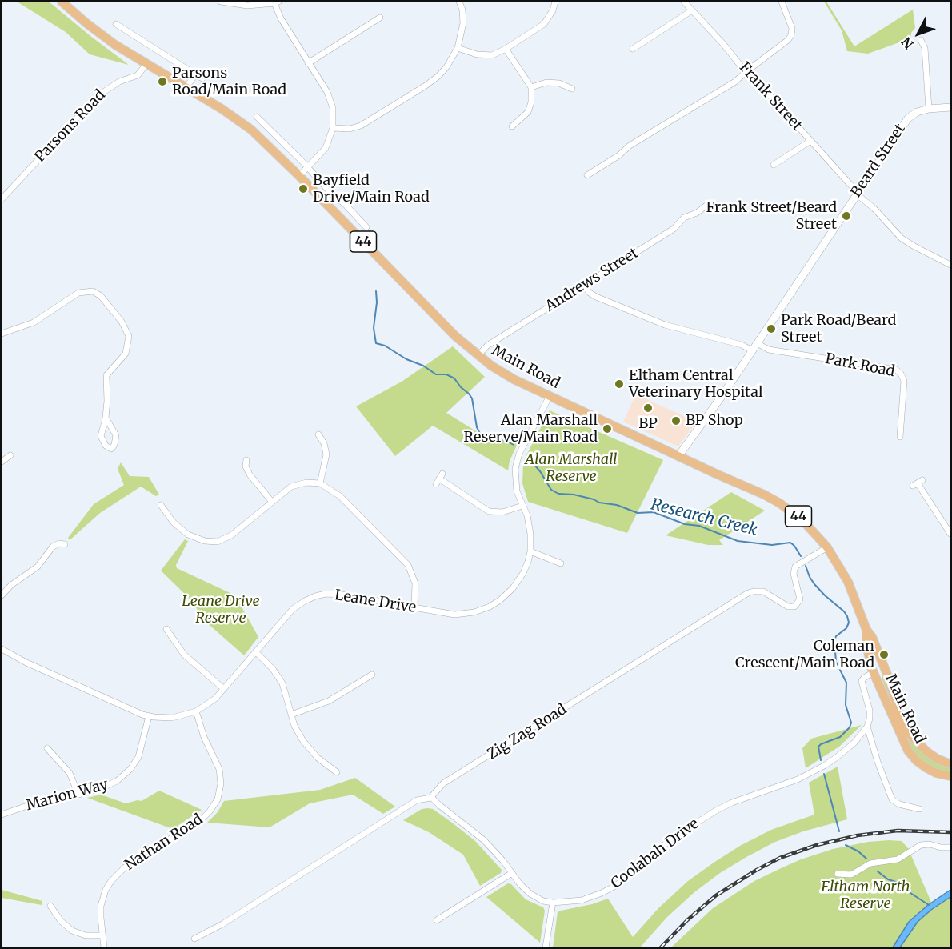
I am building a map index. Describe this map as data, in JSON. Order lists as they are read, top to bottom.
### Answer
{
  "streets": {
    "main road": ["44", "Main Road"],
    "street": [
      "Frank Street",
      "Parsons Road",
      "Beard Street",
      "Andrews Street",
      "Park Road",
      "Leane Drive",
      "Zig Zag Road",
      "Marion Way",
      "Nathan Road",
      "Coolabah Drive"
    ]
  },
  "crossings": [
    ["Frank Street", "Beard Street"],
    ["Parsons Road", "Main Road"],
    ["Beard Street", "Park Road"],
    ["Beard Street", "Main Road"],
    ["Andrews Street", "Main Road"],
    ["Main Road", "Leane Drive"],
    ["Main Road", "Zig Zag Road"],
    ["Leane Drive", "Marion Way"],
    ["Leane Drive", "Nathan Road"],
    ["Zig Zag Road", "Coolabah Drive"]
  ],
  "water": ["Research Creek"],
  "parks": ["Alan Marshall Reserve", "Leane Drive Reserve", "Eltham North Reserve"],
  "places": [
    "Parsons Road/Main Road",
    "Bayfield Drive/Main Road",
    "Frank Street/Beard Street",
    "Park Road/Beard Street",
    "Eltham Central Veterinary Hospital",
    "BP",
    "BP Shop",
    "Alan Marshall Reserve/Main Road",
    "Coleman Crescent/Main Road"
  ],
  "north": "bottom left"
}
